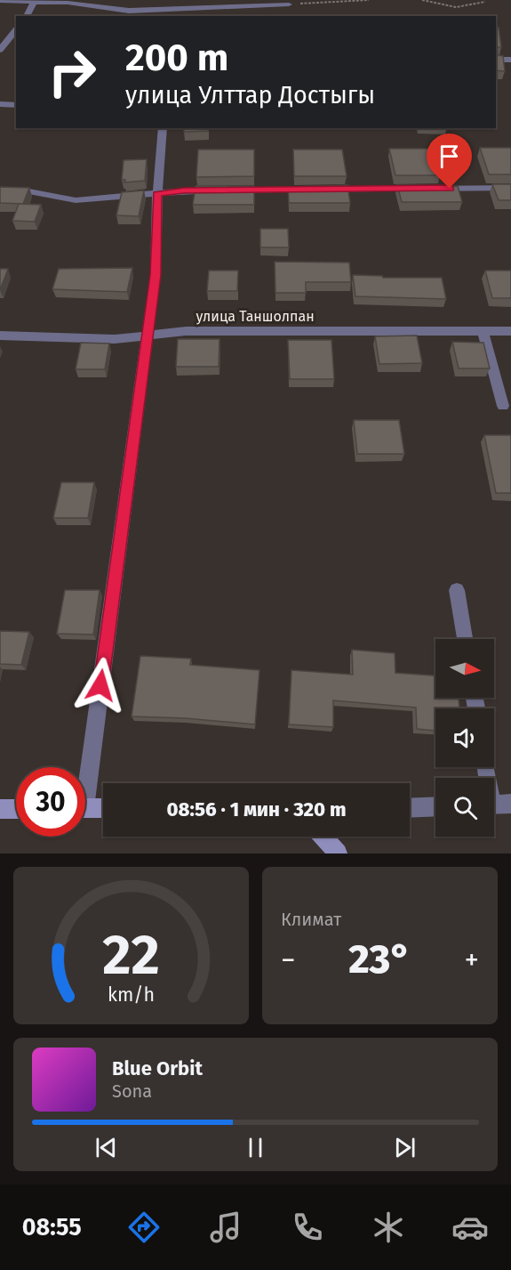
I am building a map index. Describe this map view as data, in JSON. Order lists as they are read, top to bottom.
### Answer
{
  "streets": {
    "street": ["улица Таншолпан"]
  },
  "north": "right",
  "page": {
    "turn": ["200 m", "улица Улттар Достыгы"],
    "limit": "30",
    "trip": "08:56 · 1 мин · 320 m",
    "tile": "Климат",
    "heat": ["−", "23°", "+"],
    "song": ["Blue Orbit", "Sona"],
    "tabs": "08:55",
    "gauge": ["22", "km/h"]
  }
}
